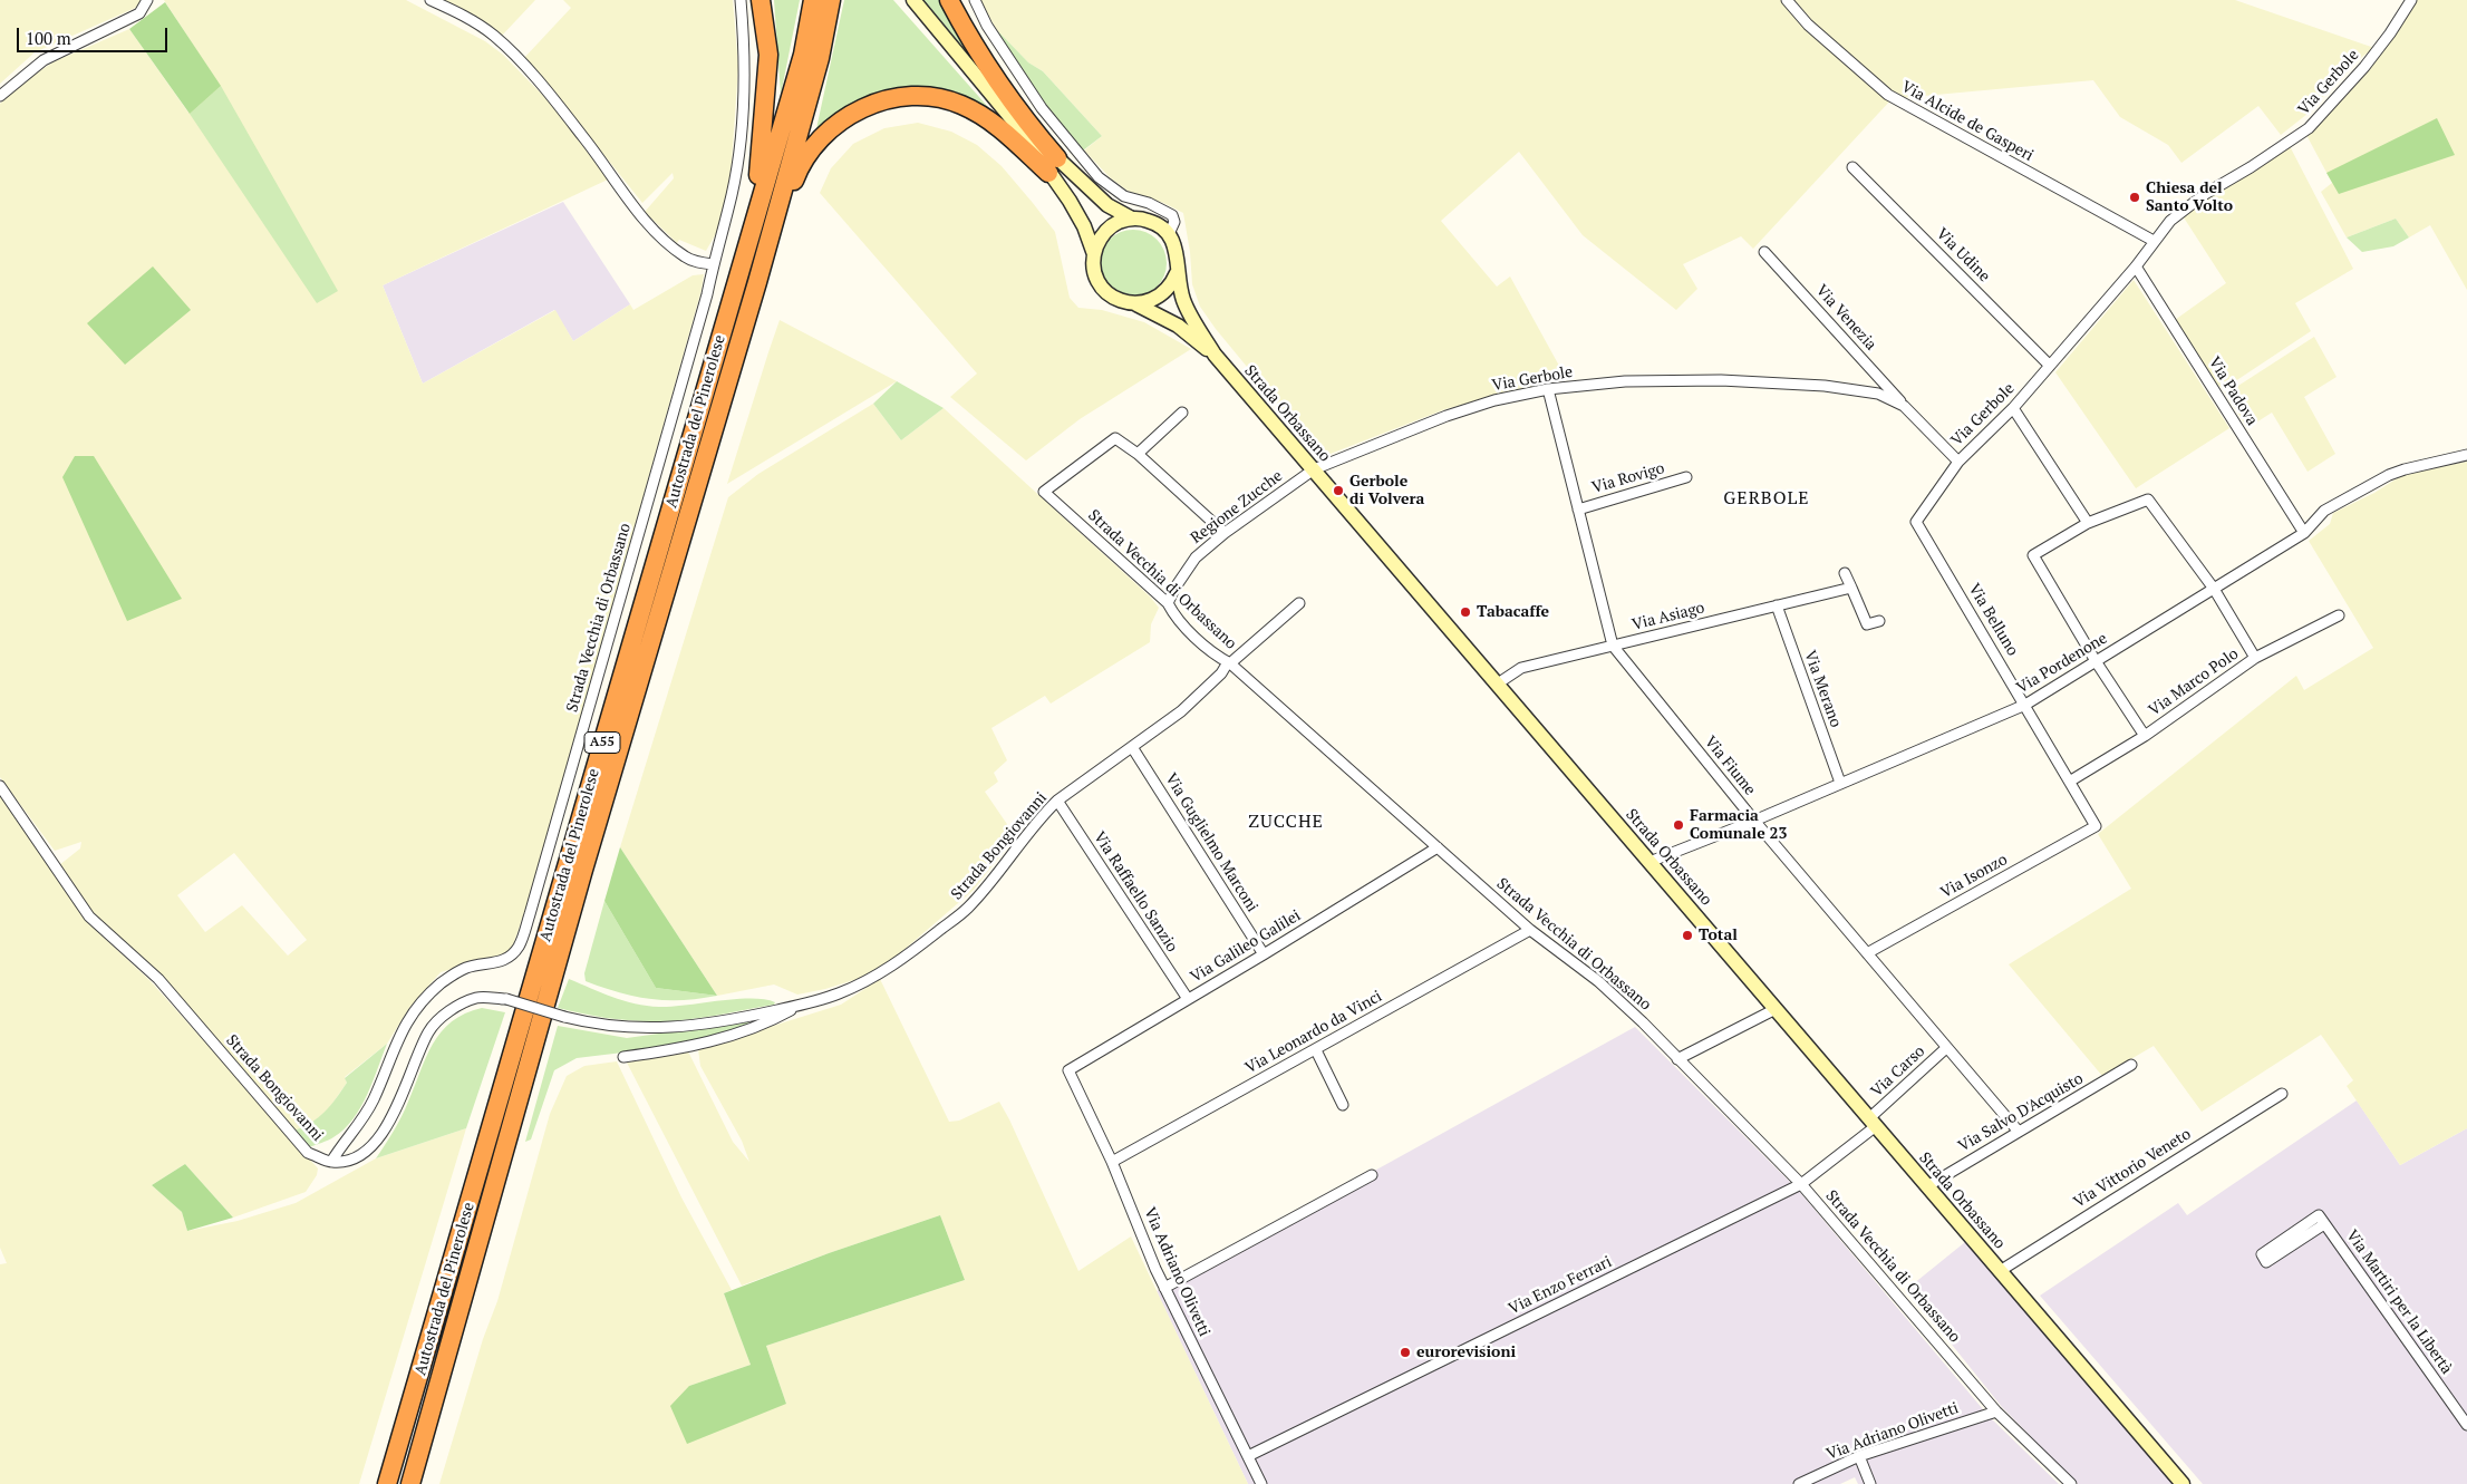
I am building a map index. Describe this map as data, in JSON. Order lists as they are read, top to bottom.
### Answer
{
  "streets": {
    "highway": ["Autostrada del Pinerolese", "A55"],
    "main road": ["Strada Orbassano"],
    "street": [
      "Via Gerbole",
      "Via Alcide de Gasperi",
      "Via Udine",
      "Via Venezia",
      "Via Padova",
      "Via Rovigo",
      "Regione Zucche",
      "Strada Vecchia di Orbassano",
      "Via Asiago",
      "Via Belluno",
      "Via Pordenone",
      "Via Marco Polo",
      "Via Merano",
      "Via Fiume",
      "Via Guglielmo Marconi",
      "Strada Bongiovanni",
      "Via Isonzo",
      "Via Raffaello Sanzio",
      "Via Galileo Galilei",
      "Via Leonardo da Vinci",
      "Via Carso",
      "Via Salvo D'Acquisto",
      "Via Vittorio Veneto",
      "Via Adriano Olivetti",
      "Via Enzo Ferrari",
      "Via Martiri per la Libertà"
    ]
  },
  "crossings": [
    ["Via Gerbole", "Via Alcide de Gasperi"],
    ["Via Gerbole", "Via Udine"],
    ["Via Gerbole", "Via Venezia"],
    ["Via Gerbole", "Via Padova"],
    ["Via Gerbole", "Strada Orbassano"],
    ["Via Gerbole", "Regione Zucche"],
    ["Via Gerbole", "Via Belluno"],
    ["Via Gerbole", "Via Fiume"],
    ["Via Padova", "Via Pordenone"],
    ["Strada Orbassano", "Regione Zucche"],
    ["Strada Orbassano", "Via Asiago"],
    ["Strada Orbassano", "Via Pordenone"],
    ["Strada Orbassano", "Via Carso"],
    ["Strada Orbassano", "Via Salvo D'Acquisto"],
    ["Strada Orbassano", "Via Vittorio Veneto"],
    ["Strada Orbassano", "Via Enzo Ferrari"],
    ["Via Rovigo", "Via Fiume"],
    ["Regione Zucche", "Strada Vecchia di Orbassano"],
    ["Strada Vecchia di Orbassano", "Strada Bongiovanni"],
    ["Strada Vecchia di Orbassano", "Via Galileo Galilei"],
    ["Strada Vecchia di Orbassano", "Via Leonardo da Vinci"],
    ["Strada Vecchia di Orbassano", "Via Adriano Olivetti"],
    ["Strada Vecchia di Orbassano", "Via Enzo Ferrari"],
    ["Via Asiago", "Via Merano"],
    ["Via Asiago", "Via Fiume"],
    ["Via Belluno", "Via Pordenone"],
    ["Via Belluno", "Via Marco Polo"],
    ["Via Belluno", "Via Isonzo"],
    ["Via Pordenone", "Via Merano"],
    ["Via Pordenone", "Via Fiume"],
    ["Via Fiume", "Via Isonzo"],
    ["Via Fiume", "Via Carso"],
    ["Via Fiume", "Via Salvo D'Acquisto"],
    ["Via Guglielmo Marconi", "Strada Bongiovanni"],
    ["Via Guglielmo Marconi", "Via Galileo Galilei"],
    ["Strada Bongiovanni", "Via Raffaello Sanzio"],
    ["Via Raffaello Sanzio", "Via Galileo Galilei"],
    ["Via Galileo Galilei", "Via Adriano Olivetti"],
    ["Via Leonardo da Vinci", "Via Adriano Olivetti"],
    ["Via Carso", "Via Enzo Ferrari"],
    ["Via Adriano Olivetti", "Via Enzo Ferrari"]
  ],
  "districts": ["GERBOLE", "ZUCCHE"],
  "places": [
    "Chiesa del Santo Volto",
    "Gerbole di Volvera",
    "Tabacaffe",
    "Farmacia Comunale 23",
    "Total",
    "eurorevisioni"
  ],
  "scale_bar": "100 m"
}
